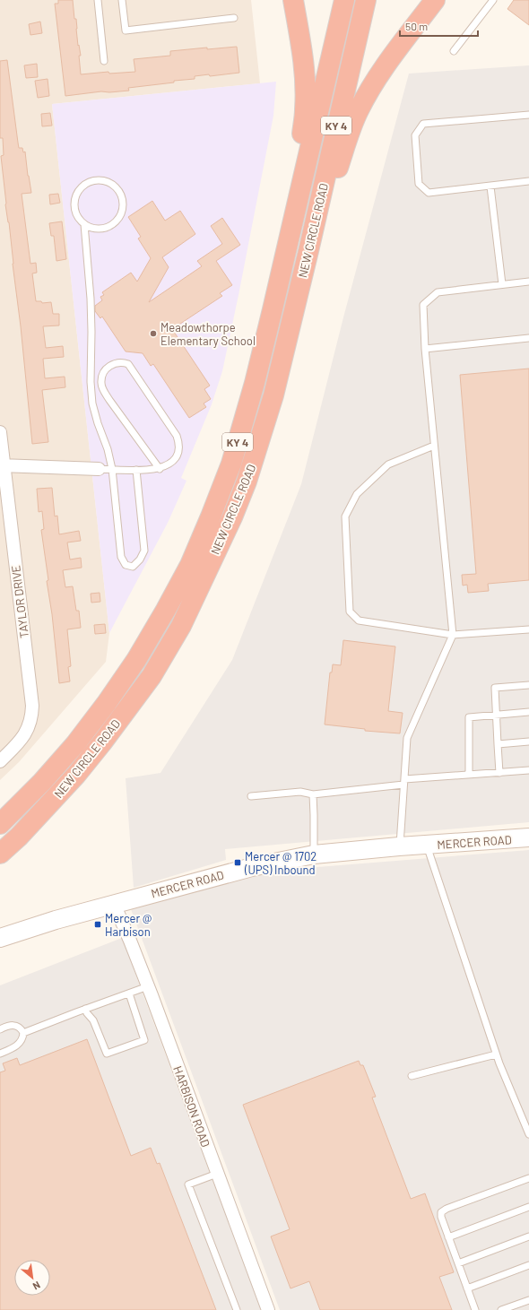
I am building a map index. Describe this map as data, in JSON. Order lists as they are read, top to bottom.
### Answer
{
  "streets": {
    "highway": ["KY 4", "NEW CIRCLE ROAD"],
    "street": ["TAYLOR DRIVE", "MERCER ROAD", "HARBISON ROAD"]
  },
  "crossings": [
    ["MERCER ROAD", "HARBISON ROAD"]
  ],
  "places": {
    "other": ["Meadowthorpe Elementary School"],
    "transit": ["Mercer @ 1702 (UPS) Inbound", "Mercer @ Harbison"]
  },
  "scale_bar": "50 m",
  "north": "bottom right"
}
